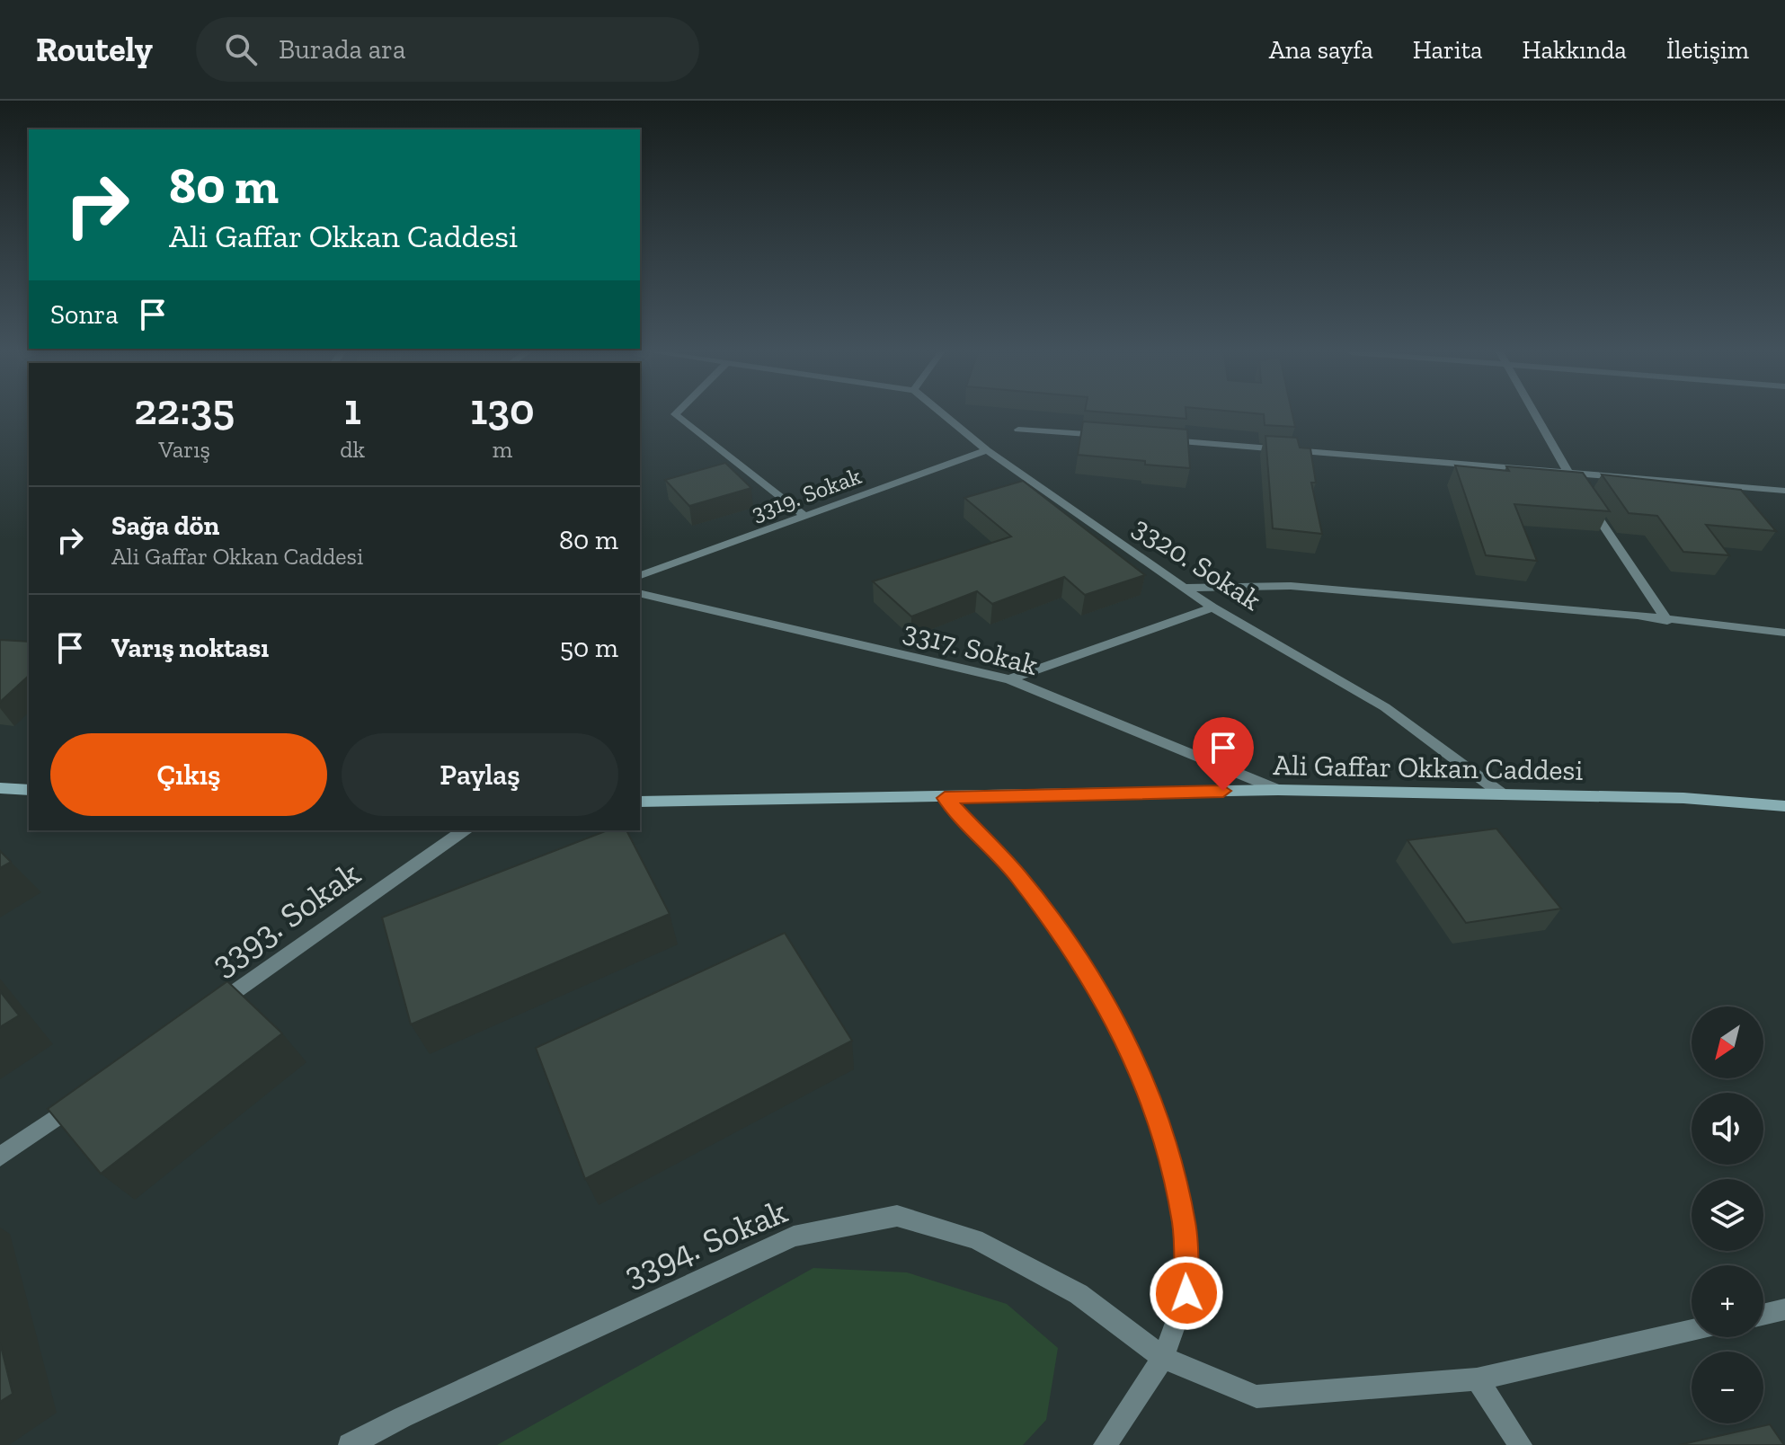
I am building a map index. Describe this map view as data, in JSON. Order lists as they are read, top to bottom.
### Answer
{
  "streets": {
    "street": [
      "3319. Sokak",
      "3320. Sokak",
      "3317. Sokak",
      "Ali Gaffar Okkan Caddesi",
      "3393. Sokak",
      "3394. Sokak"
    ]
  },
  "crossings": [
    ["3319. Sokak", "3320. Sokak"],
    ["3320. Sokak", "Ali Gaffar Okkan Caddesi"],
    ["3317. Sokak", "Ali Gaffar Okkan Caddesi"]
  ],
  "north": "bottom left",
  "page": {
    "header": "Routely",
    "search": "Burada ara",
    "nav": [
      "Ana sayfa",
      "Harita",
      "Hakkında",
      "İletişim"
    ],
    "turn": ["80 m", "Ali Gaffar Okkan Caddesi"],
    "then": "Sonra",
    "eta": [
      "22:35",
      "Varış",
      "1",
      "dk",
      "130",
      "m"
    ],
    "list": [
      {
        "name": "Sağa dön",
        "note": "Ali Gaffar Okkan Caddesi",
        "value": "80 m"
      },
      {
        "name": "Varış noktası",
        "value": "50 m"
      }
    ],
    "buttons": ["Çıkış", "Paylaş"],
    "map_buttons": ["+", "−"]
  }
}
